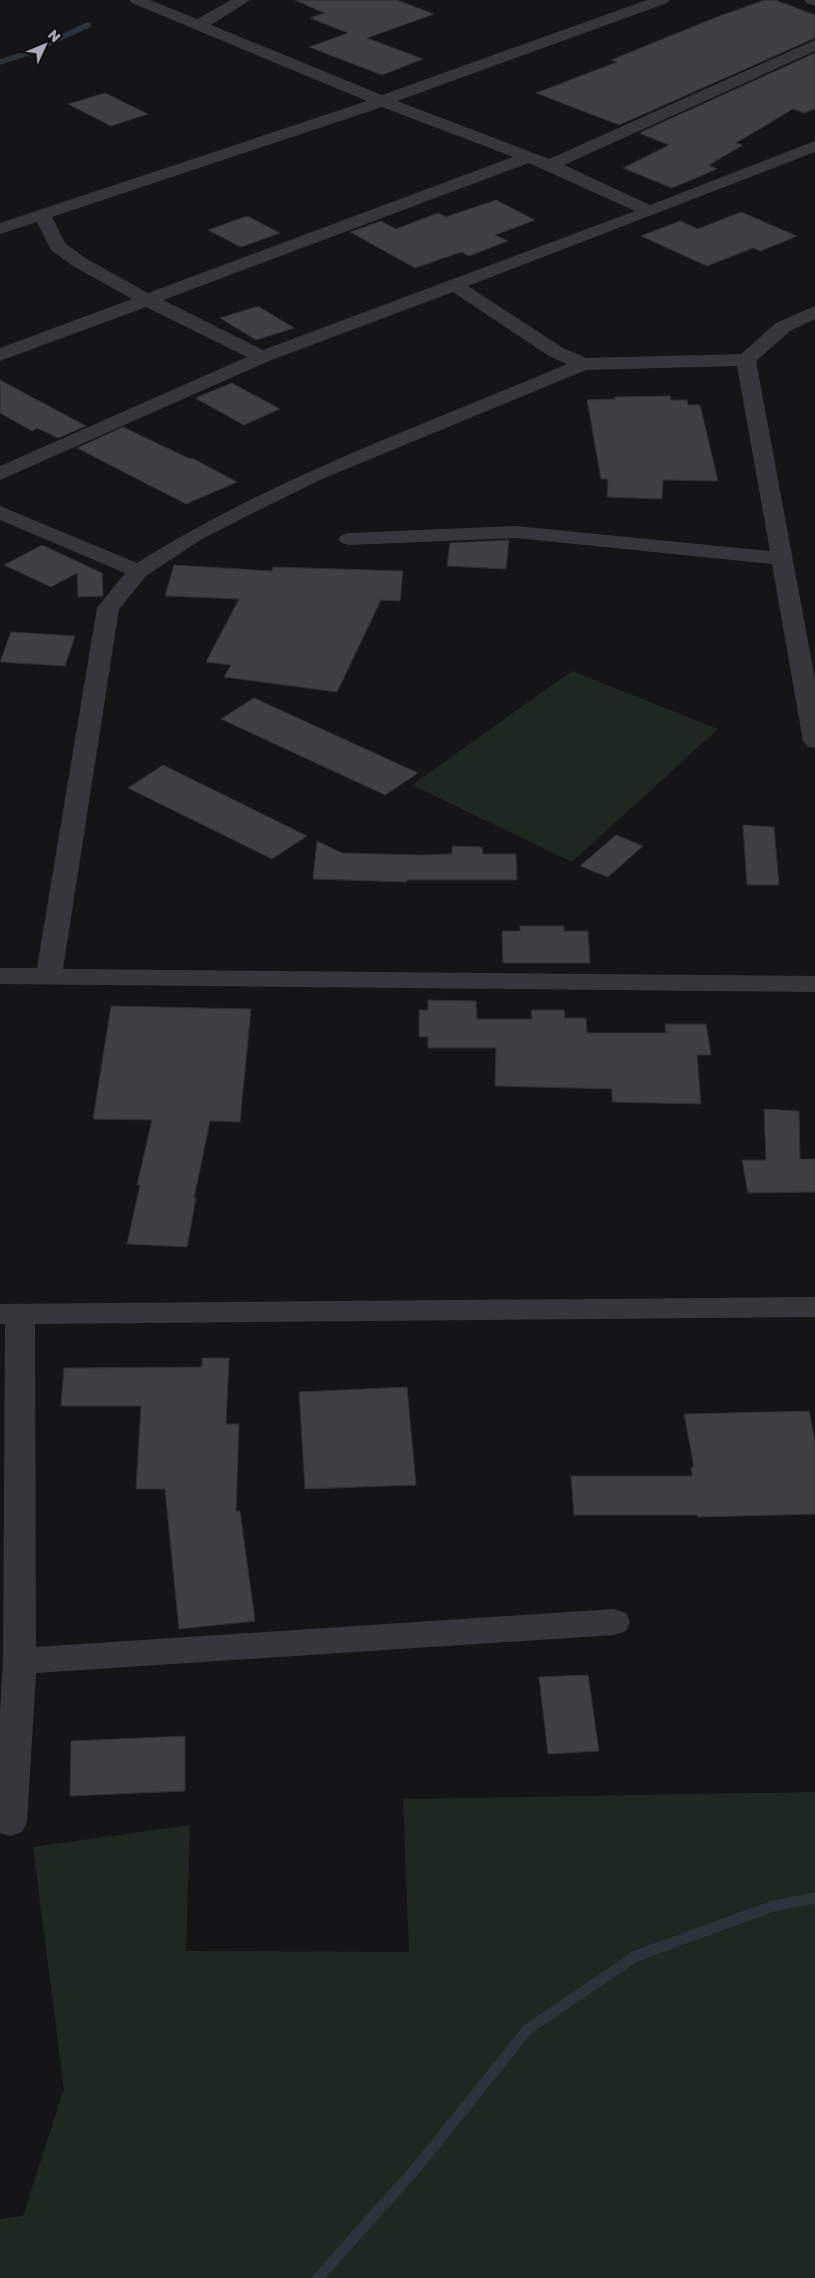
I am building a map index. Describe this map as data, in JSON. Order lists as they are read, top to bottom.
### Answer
{
  "north": "top right"
}
